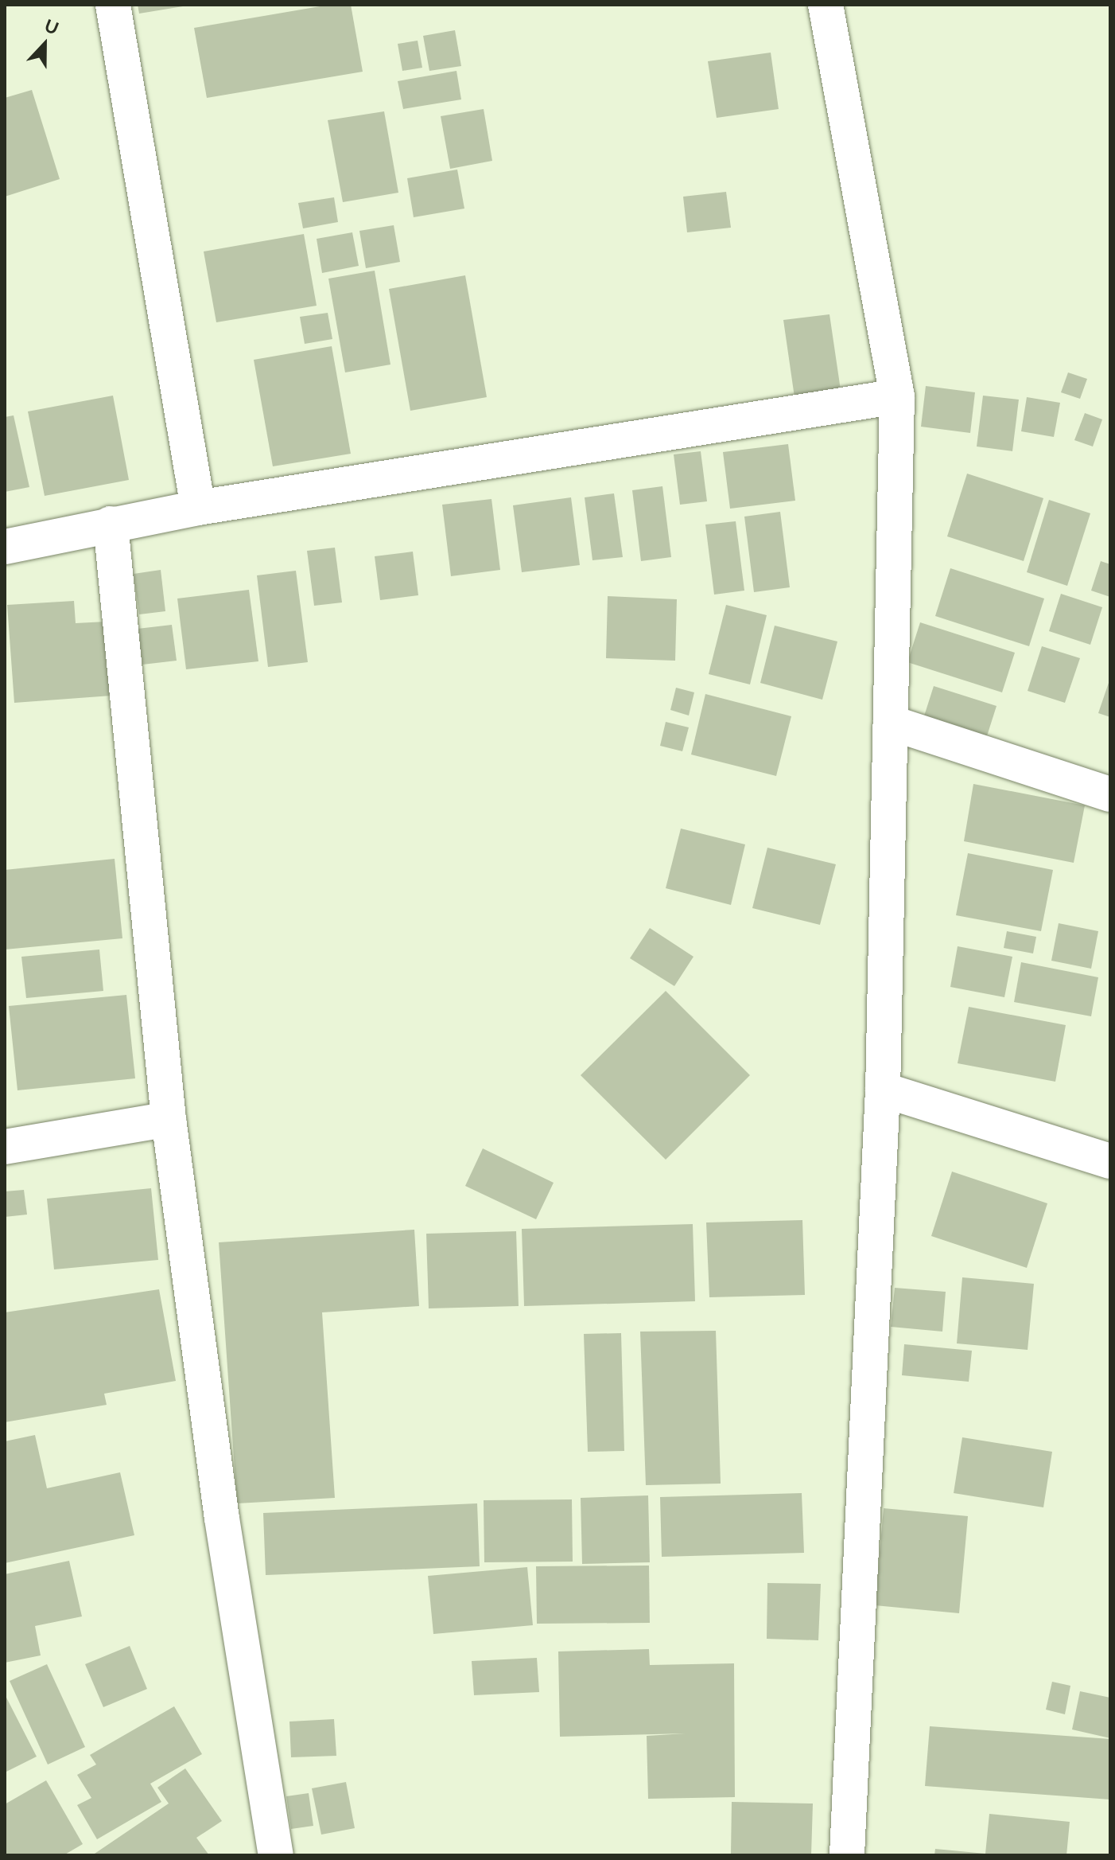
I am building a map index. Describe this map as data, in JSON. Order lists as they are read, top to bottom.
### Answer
{
  "north": "top"
}
